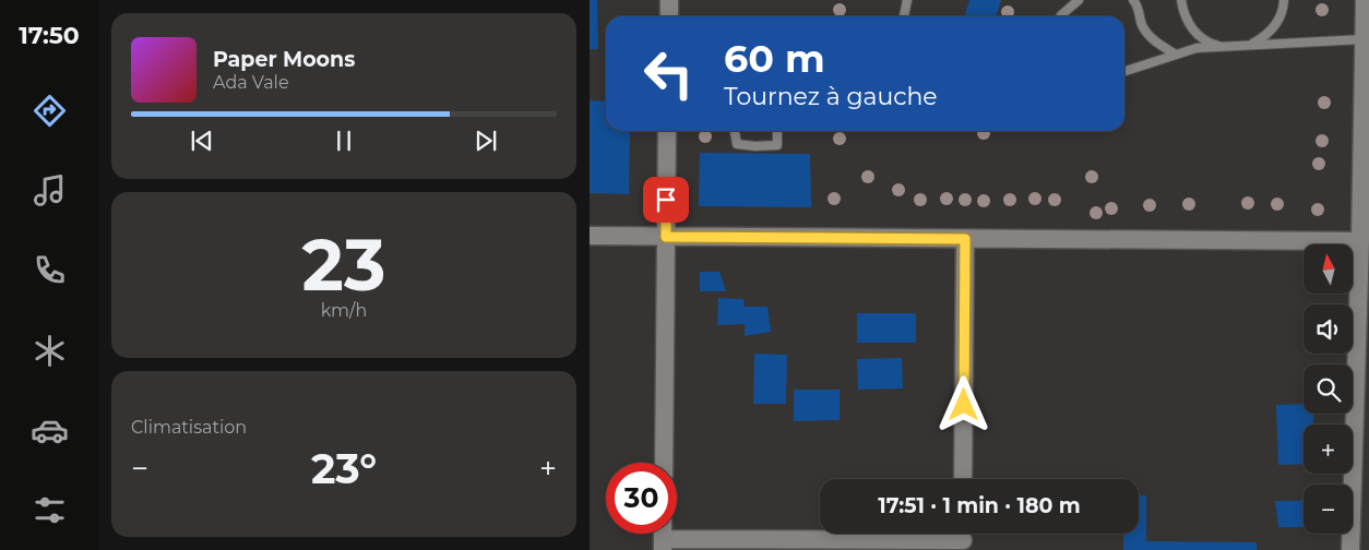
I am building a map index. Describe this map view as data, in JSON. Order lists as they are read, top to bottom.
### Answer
{
  "north": "top",
  "page": {
    "tabs": "17:50",
    "turn": ["60 m", "Tournez à gauche"],
    "song": ["Paper Moons", "Ada Vale"],
    "tile": [
      ["23", "km/h"],
      "Climatisation"
    ],
    "map_buttons": ["+", "−"],
    "heat": ["−", "23°", "+"],
    "limit": "30",
    "trip": "17:51 · 1 min · 180 m"
  }
}
